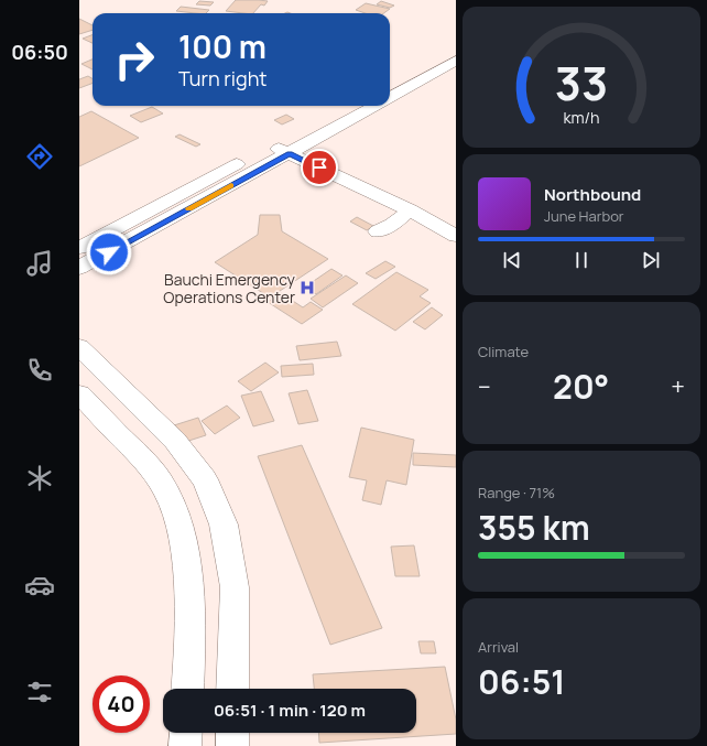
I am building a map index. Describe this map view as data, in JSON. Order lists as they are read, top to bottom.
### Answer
{
  "places": {
    "hospital": ["Bauchi Emergency Operations Center"]
  },
  "page": {
    "tabs": "06:50",
    "turn": ["100 m", "Turn right"],
    "song": ["Northbound", "June Harbor"],
    "tile": [
      "Climate",
      ["Range · 71%", "355 km"],
      ["Arrival", "06:51"]
    ],
    "heat": ["−", "20°", "+"],
    "limit": "40",
    "trip": "06:51 · 1 min · 120 m",
    "gauge": ["33", "km/h"]
  }
}
